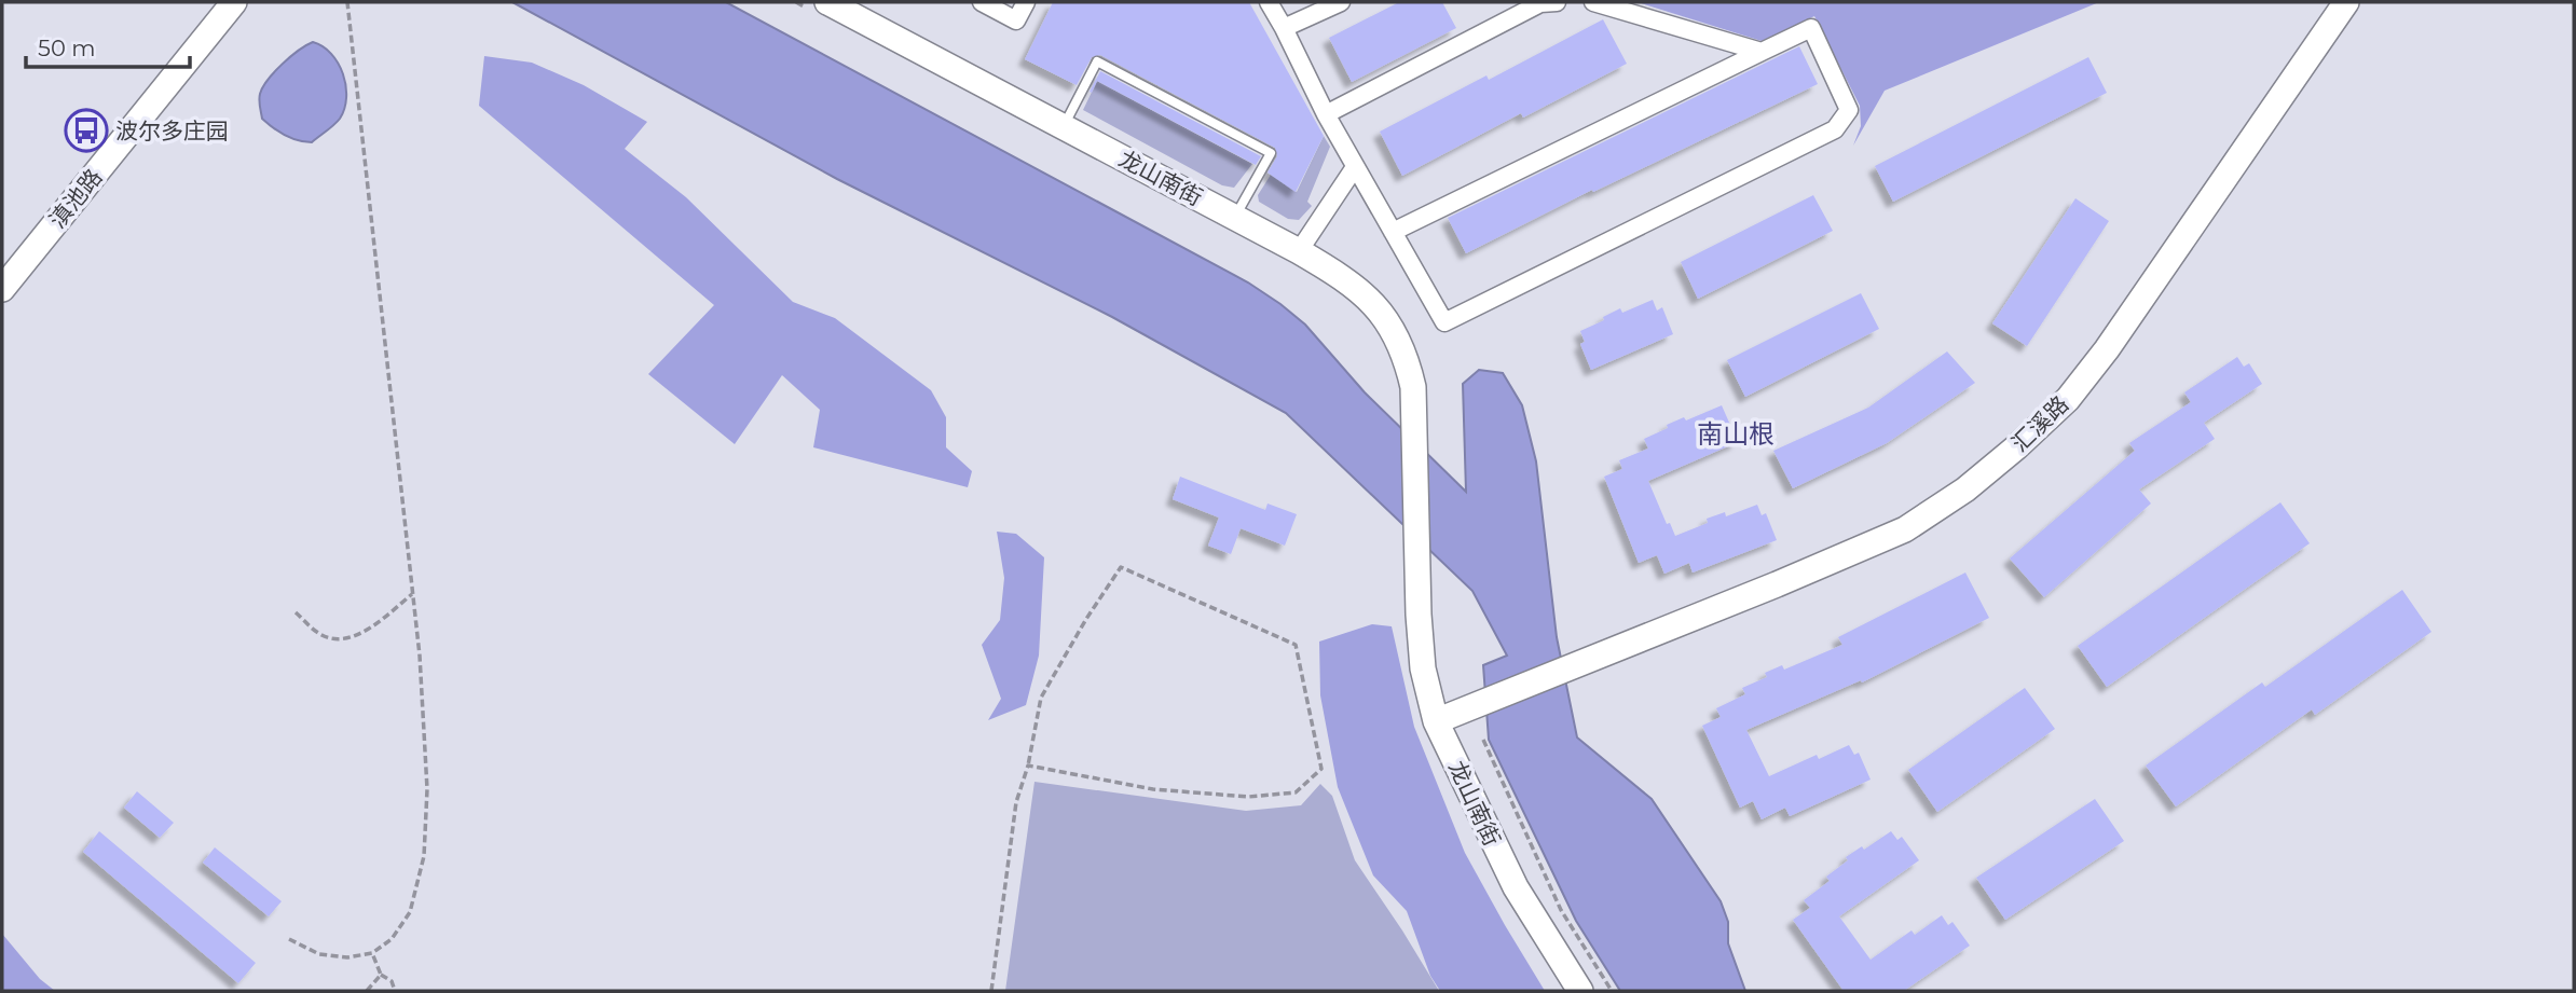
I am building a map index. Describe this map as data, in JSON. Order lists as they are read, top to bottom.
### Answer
{
  "streets": {
    "street": ["龙山南街", "滇池路", "汇溪路"]
  },
  "crossings": [
    ["龙山南街", "汇溪路"]
  ],
  "districts": ["南山根"],
  "places": {
    "bus stop": ["波尔多庄园"]
  },
  "scale_bar": "50 m"
}
